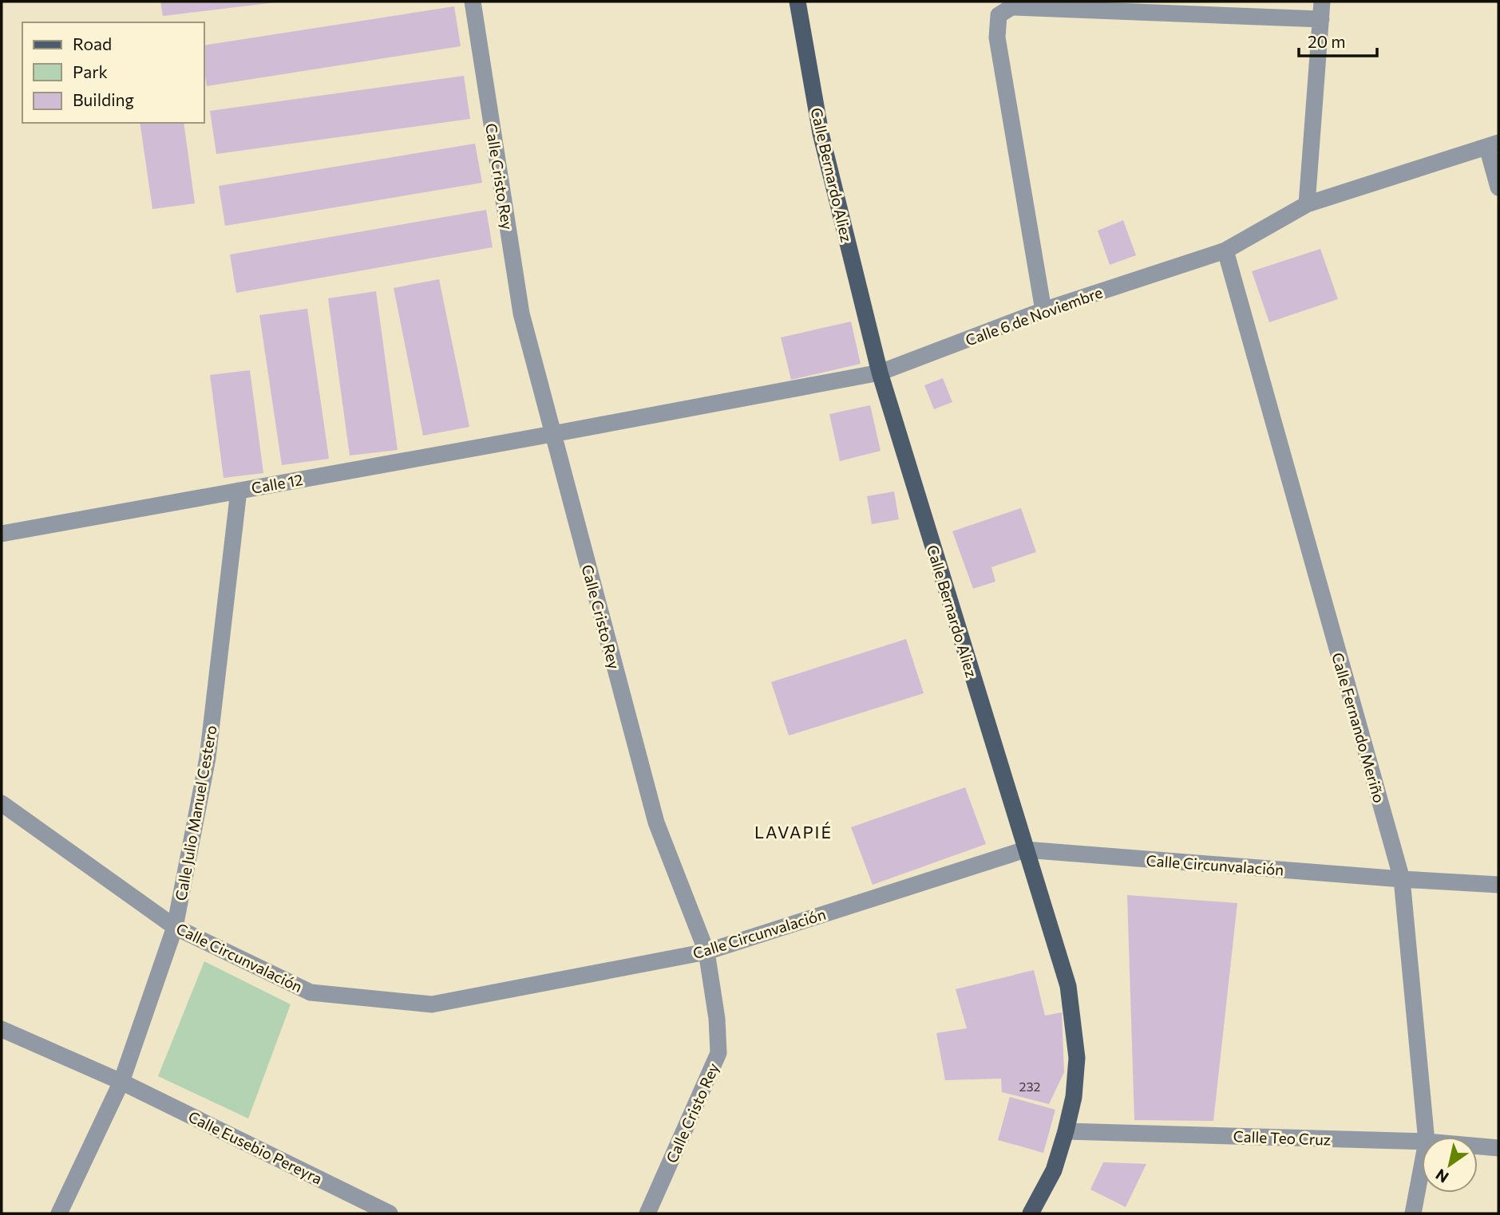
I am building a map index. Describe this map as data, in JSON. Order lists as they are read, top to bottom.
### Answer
{
  "streets": {
    "main road": ["Calle Bernardo Aliez"],
    "street": [
      "Calle Cristo Rey",
      "Calle 6 de Noviembre",
      "Calle 12",
      "Calle Fernando Meriño",
      "Calle Julio Manuel Cestero",
      "Calle Circunvalación",
      "Calle Teo Cruz",
      "Calle Eusebio Pereyra"
    ]
  },
  "crossings": [
    ["Calle Bernardo Aliez", "Calle 6 de Noviembre"],
    ["Calle Bernardo Aliez", "Calle Circunvalación"],
    ["Calle Bernardo Aliez", "Calle Teo Cruz"],
    ["Calle Cristo Rey", "Calle 6 de Noviembre"],
    ["Calle Cristo Rey", "Calle 12"],
    ["Calle Cristo Rey", "Calle Circunvalación"],
    ["Calle 6 de Noviembre", "Calle 12"],
    ["Calle 6 de Noviembre", "Calle Fernando Meriño"],
    ["Calle 12", "Calle Julio Manuel Cestero"],
    ["Calle Fernando Meriño", "Calle Circunvalación"],
    ["Calle Julio Manuel Cestero", "Calle Circunvalación"],
    ["Calle Julio Manuel Cestero", "Calle Eusebio Pereyra"]
  ],
  "districts": ["LAVAPIÉ"],
  "house_numbers": ["232"],
  "legend": ["Road", "Park", "Building"],
  "scale_bar": "20 m",
  "north": "bottom left"
}
